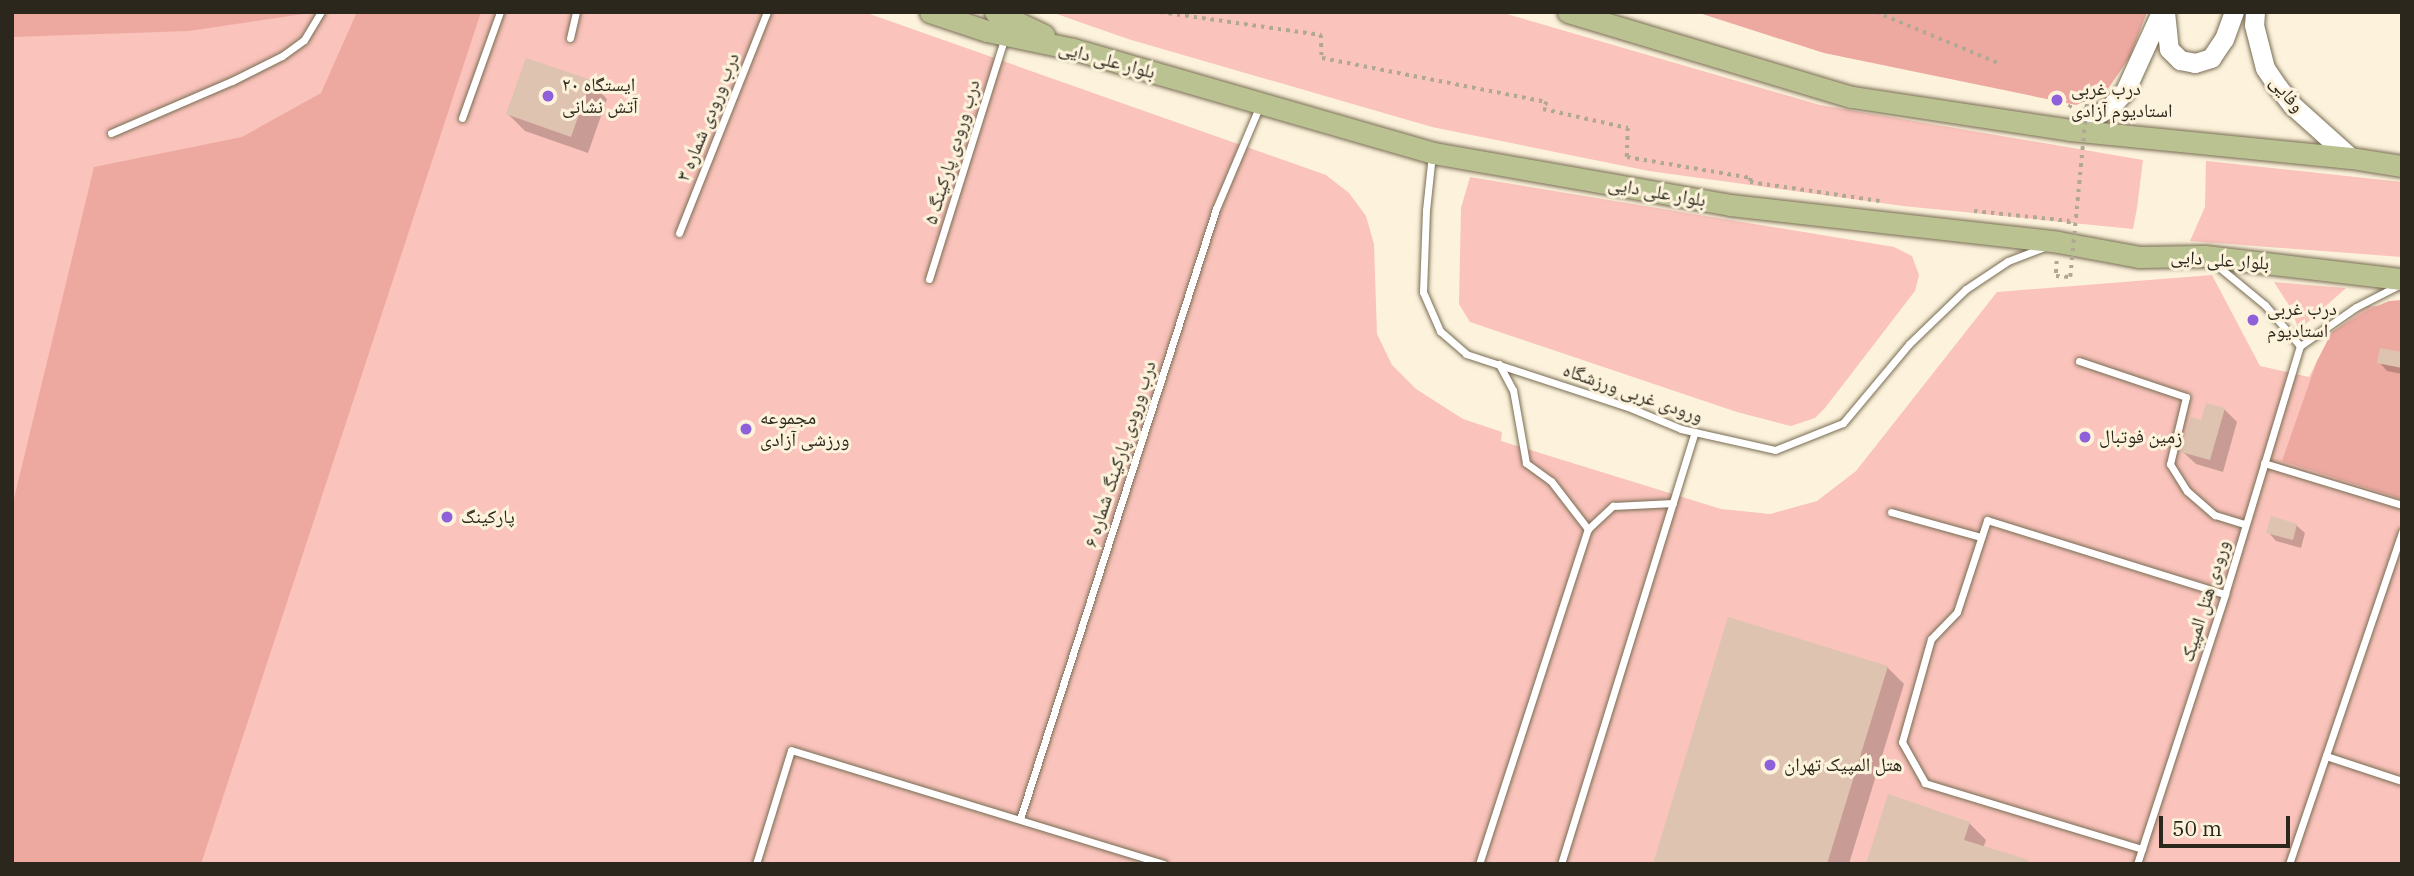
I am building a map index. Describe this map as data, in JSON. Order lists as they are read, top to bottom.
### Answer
{
  "streets": {
    "main road": ["بلوار علی دایی"],
    "street": ["وفایی"],
    "lane": [
      "درب ورودی شماره ۳",
      "درب ورودی پارکینگ ۵",
      "ورودی غربی ورزشگاه",
      "درب ورودی پارکینگ شماره ۶",
      "ورودی هتل المپیک"
    ]
  },
  "crossings": [
    ["بلوار علی دایی", "درب ورودی پارکینگ ۵"],
    ["بلوار علی دایی", "ورودی غربی ورزشگاه"],
    ["بلوار علی دایی", "درب ورودی پارکینگ شماره ۶"]
  ],
  "places": [
    "ایستگاه ۲۰ آتش نشانی",
    "درب غربی استادیوم آزادی",
    "درب غربی استادیوم",
    "مجموعه ورزشی آزادی",
    "زمین فوتبال",
    "پارکینگ",
    "هتل المپیک تهران"
  ],
  "scale_bar": "50 m"
}
